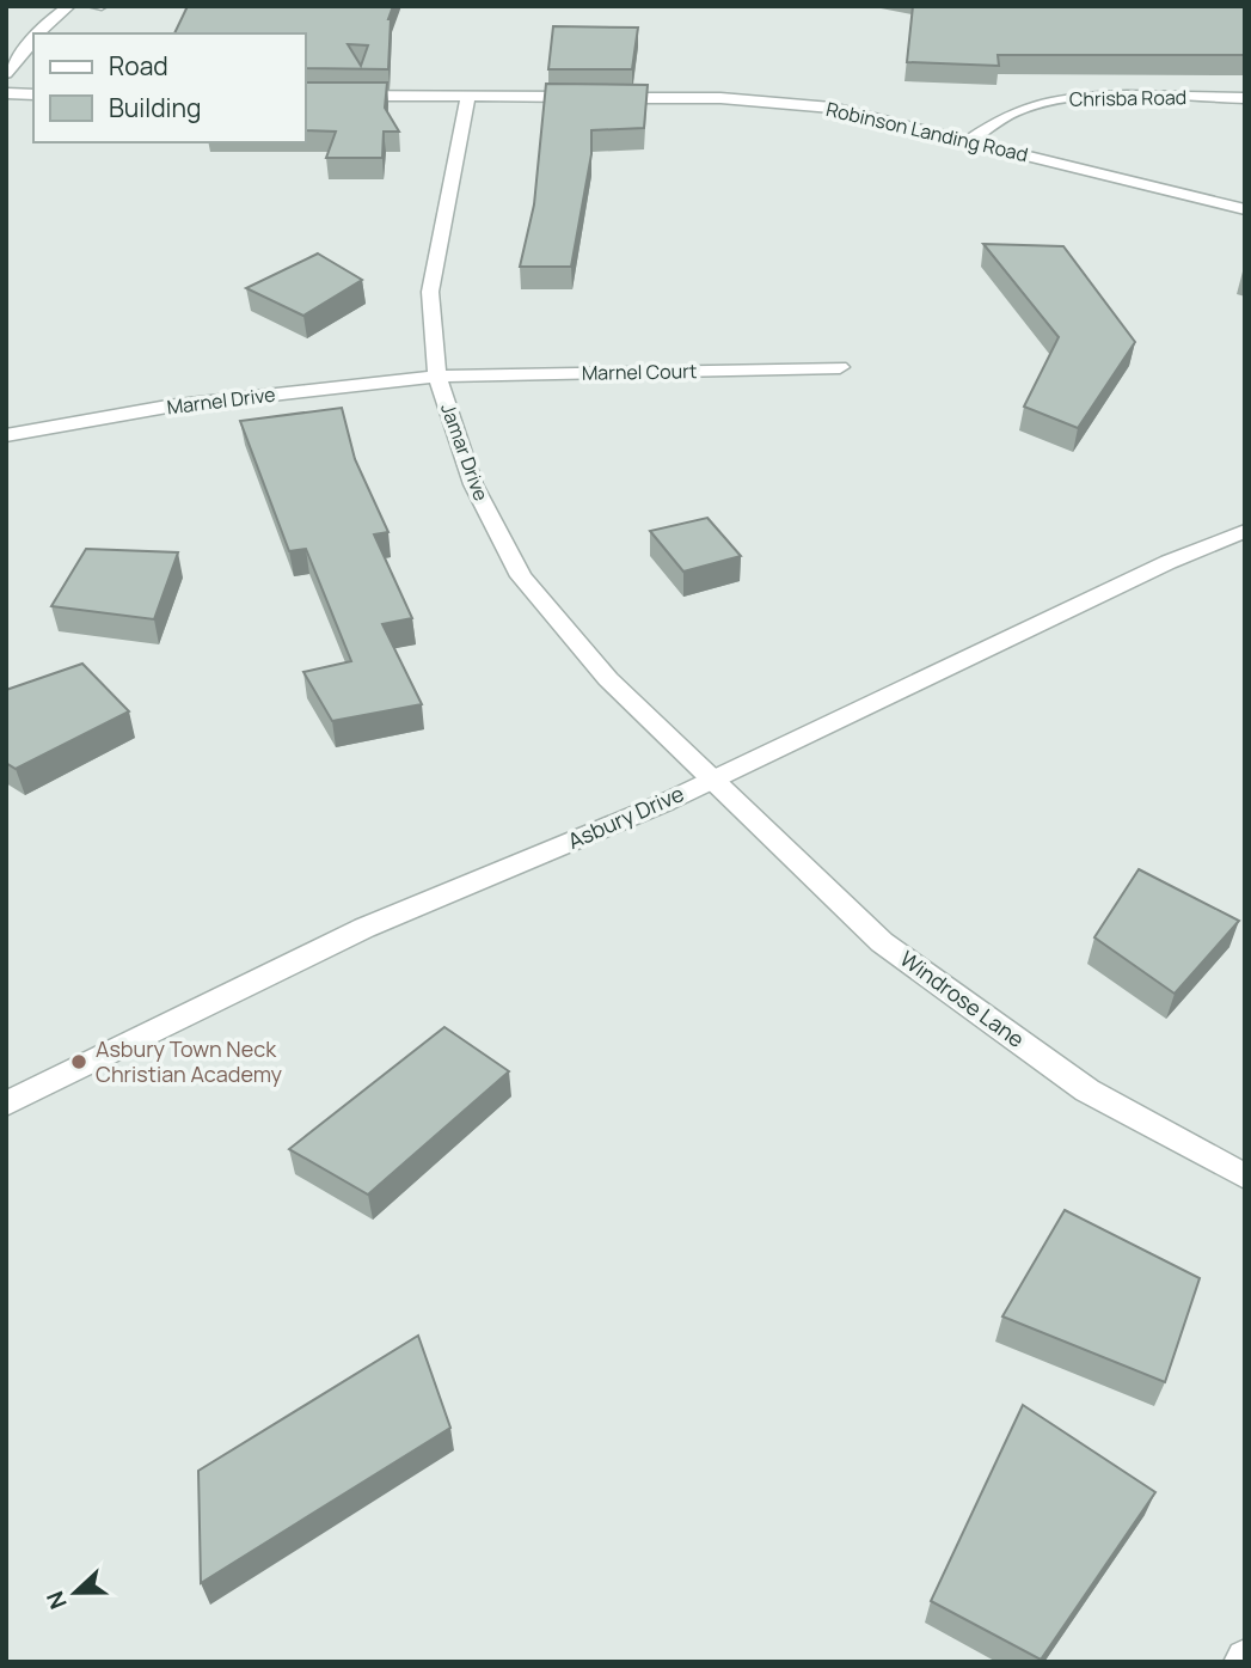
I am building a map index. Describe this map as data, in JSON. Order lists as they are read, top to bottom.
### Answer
{
  "streets": {
    "street": [
      "Chrisba Road",
      "Robinson Landing Road",
      "Marnel Court",
      "Marnel Drive",
      "Jamar Drive",
      "Asbury Drive",
      "Windrose Lane"
    ]
  },
  "crossings": [
    ["Chrisba Road", "Robinson Landing Road"],
    ["Robinson Landing Road", "Jamar Drive"],
    ["Marnel Court", "Marnel Drive"],
    ["Marnel Court", "Jamar Drive"],
    ["Marnel Drive", "Jamar Drive"],
    ["Jamar Drive", "Asbury Drive"],
    ["Jamar Drive", "Windrose Lane"],
    ["Asbury Drive", "Windrose Lane"]
  ],
  "places": ["Asbury Town Neck Christian Academy"],
  "legend": ["Road", "Building"],
  "north": "left"
}
